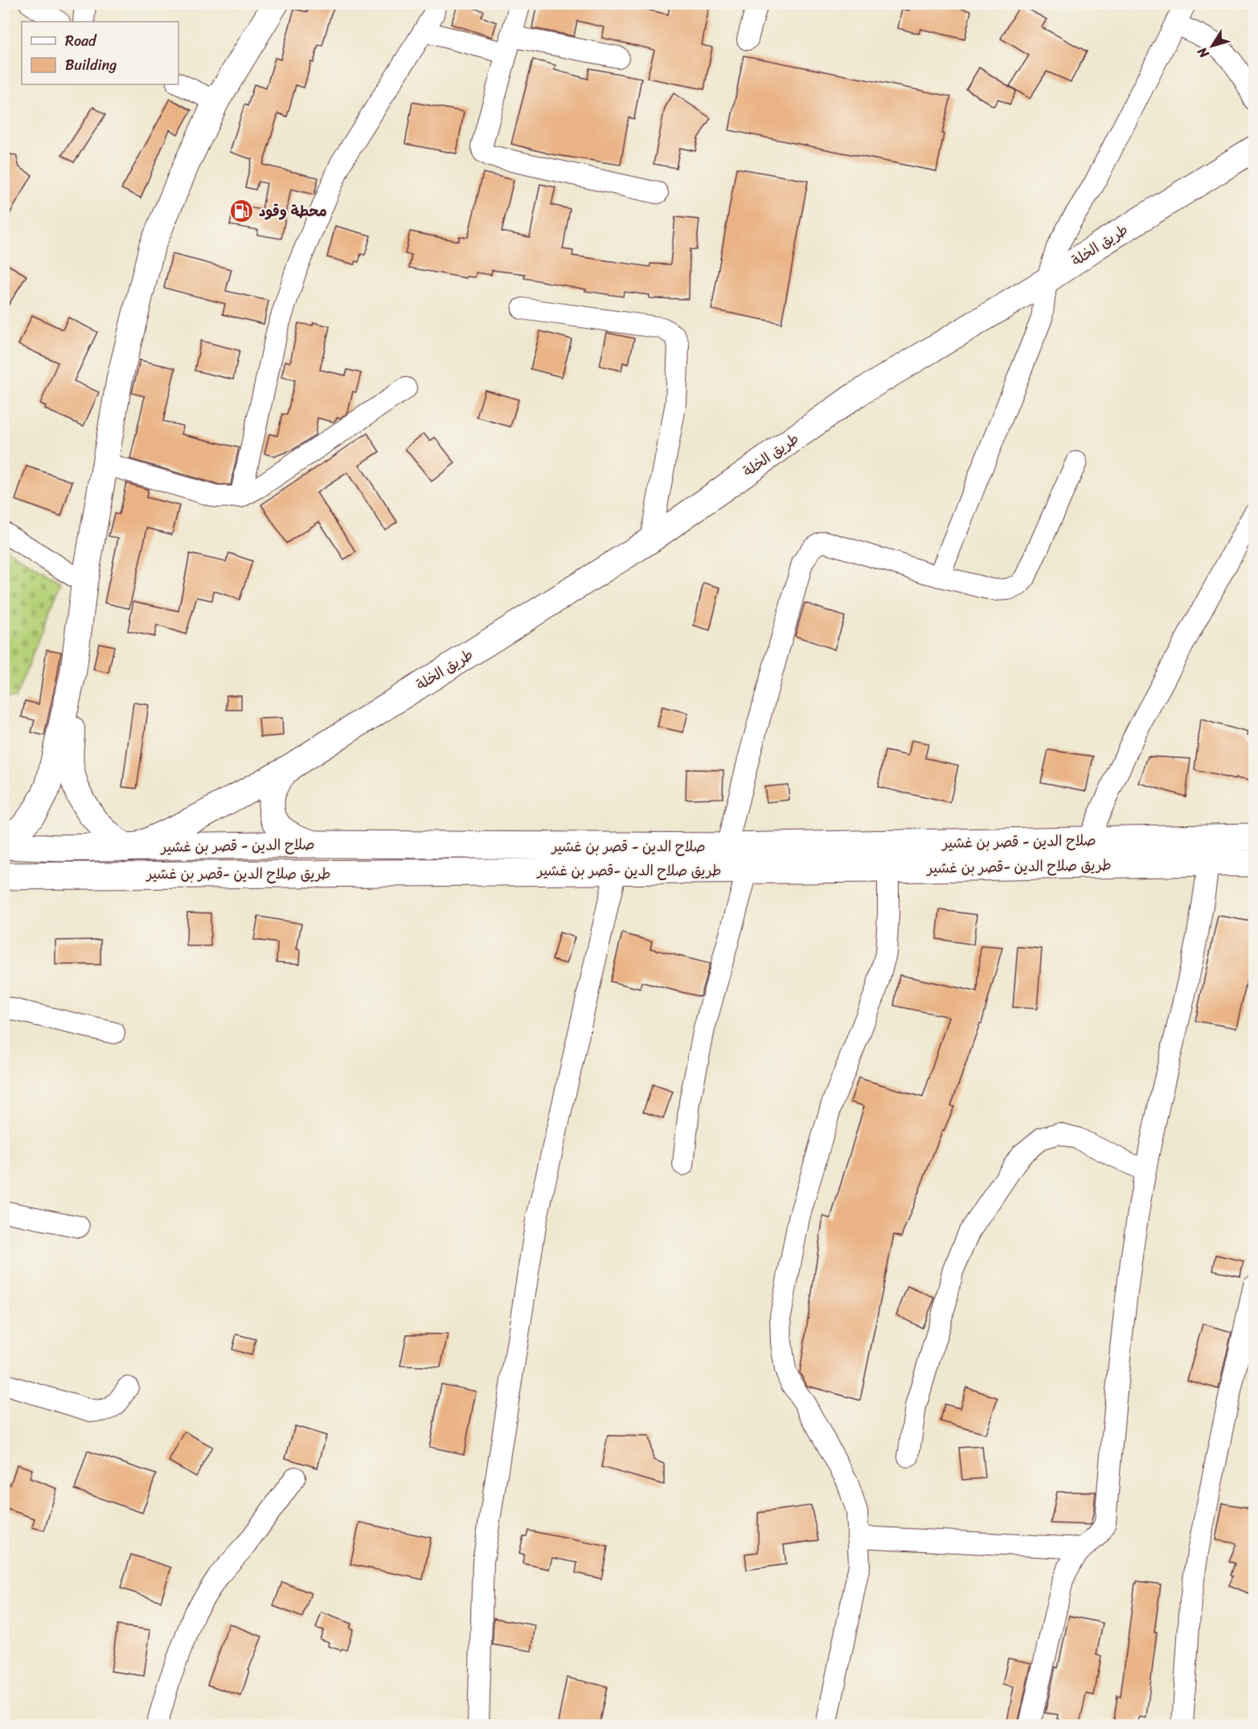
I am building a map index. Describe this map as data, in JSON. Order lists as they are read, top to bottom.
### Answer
{
  "streets": {
    "highway": ["صلاح الدين - قصر بن غشير", "طريق صلاح الدين -قصر بن غشير"],
    "street": ["طريق الخلة"]
  },
  "crossings": [
    ["طريق الخلة", "صلاح الدين - قصر بن غشير"]
  ],
  "places": {
    "fuel station": ["محطة وقود"]
  },
  "legend": ["Road", "Building"],
  "north": "bottom left"
}
